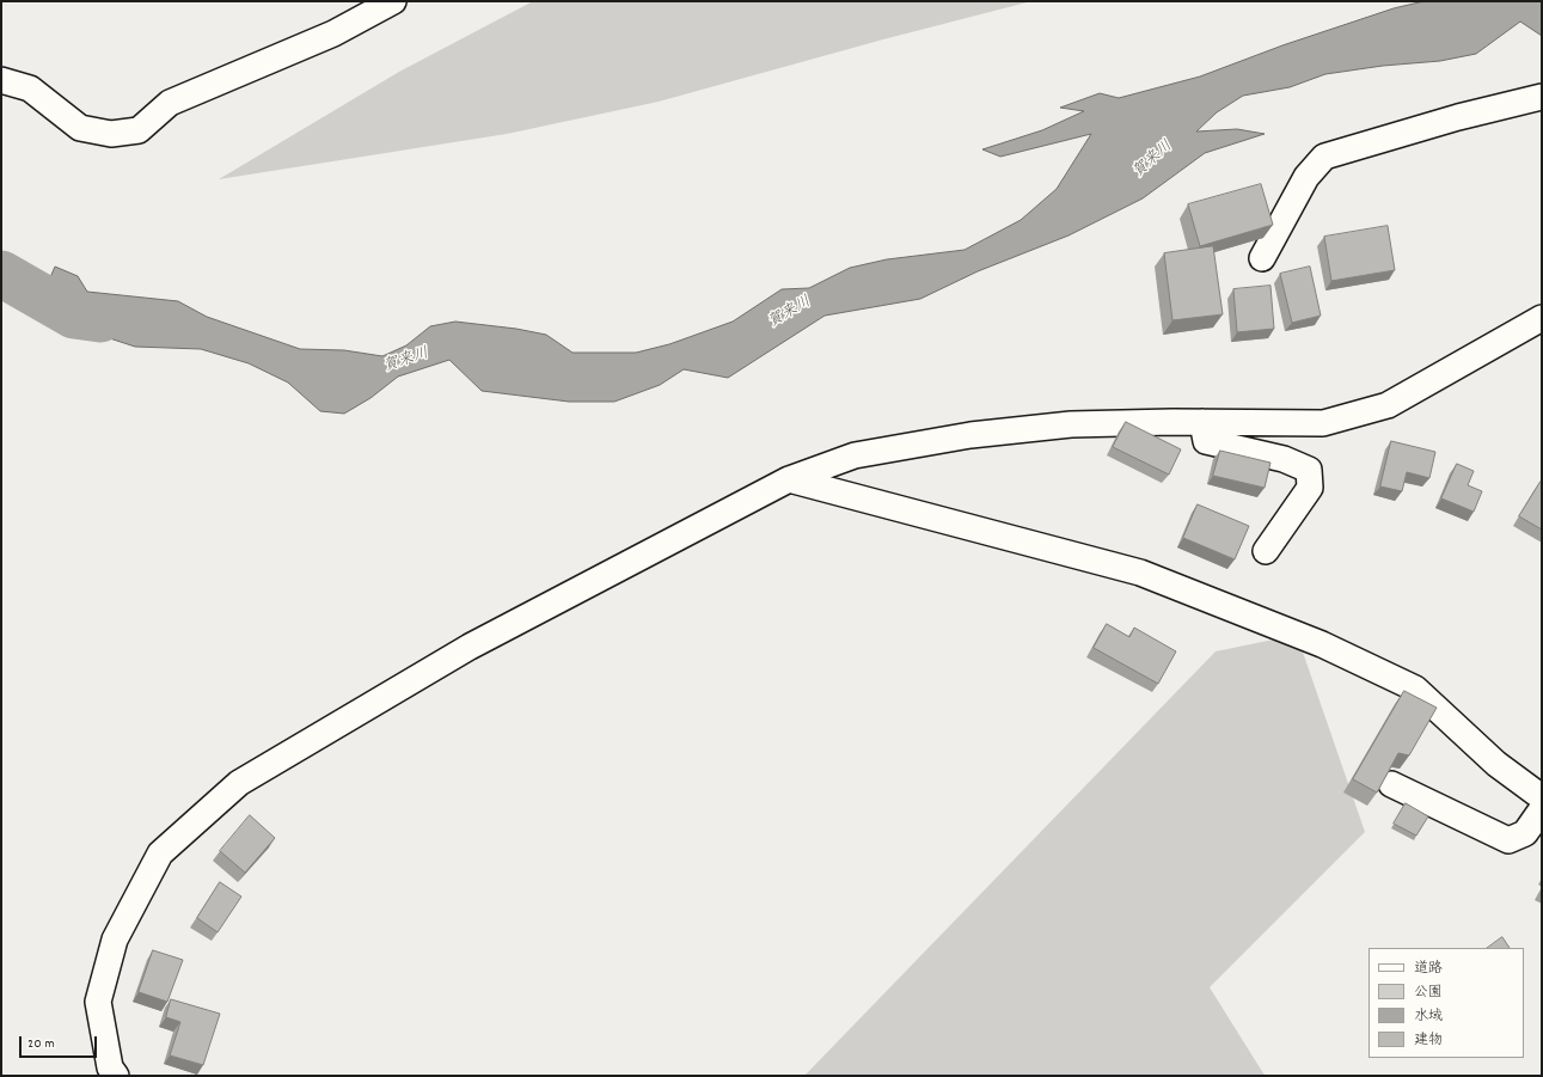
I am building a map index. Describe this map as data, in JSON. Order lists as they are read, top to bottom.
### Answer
{
  "water": ["賀来川"],
  "legend": [
    "道路",
    "公園",
    "水域",
    "建物"
  ],
  "scale_bar": "20 m"
}
